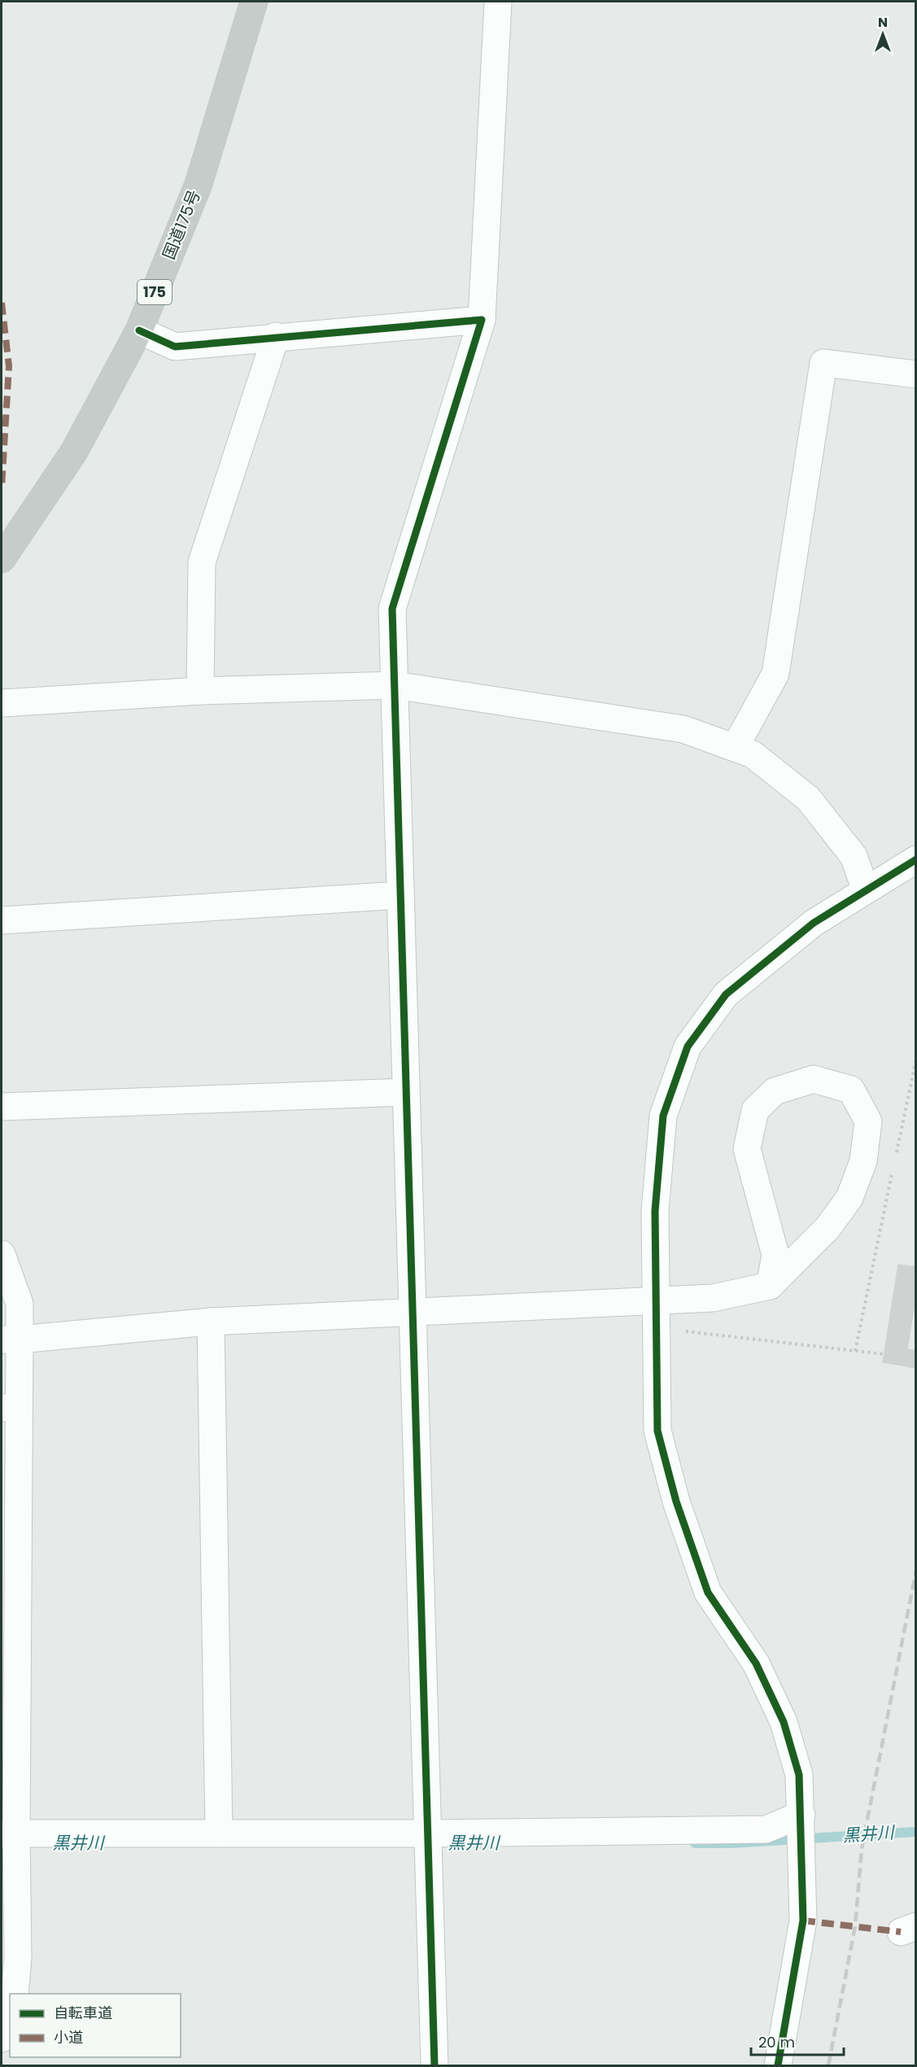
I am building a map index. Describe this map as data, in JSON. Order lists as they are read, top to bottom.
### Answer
{
  "streets": {
    "highway": ["国道175号", "175"]
  },
  "water": ["黒井川"],
  "legend": ["自転車道", "小道"],
  "scale_bar": "20 m",
  "north": "top"
}
